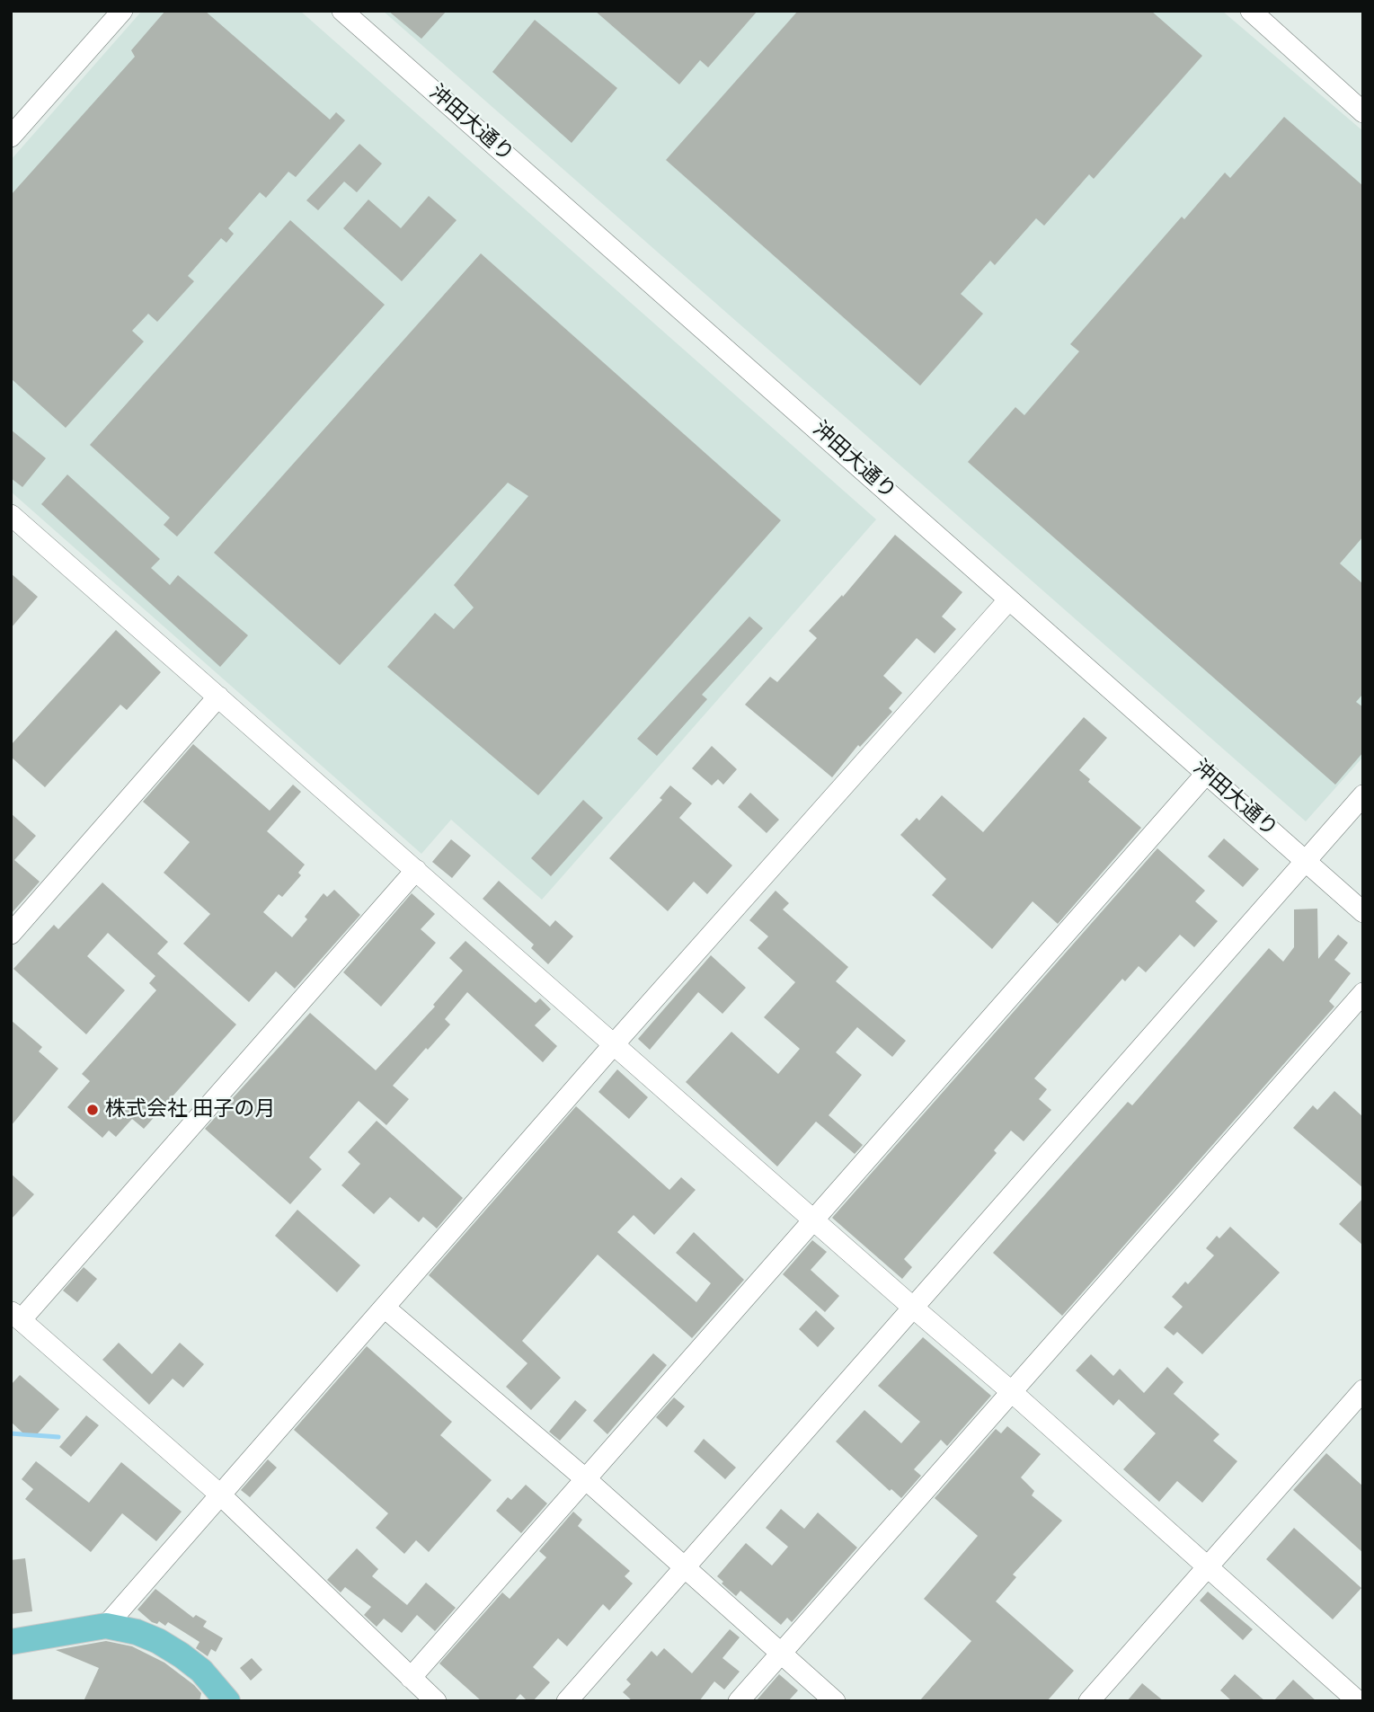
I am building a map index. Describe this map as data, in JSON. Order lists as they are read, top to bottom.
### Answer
{
  "streets": {
    "street": ["沖田大通り"]
  },
  "places": ["株式会社 田子の月"]
}
